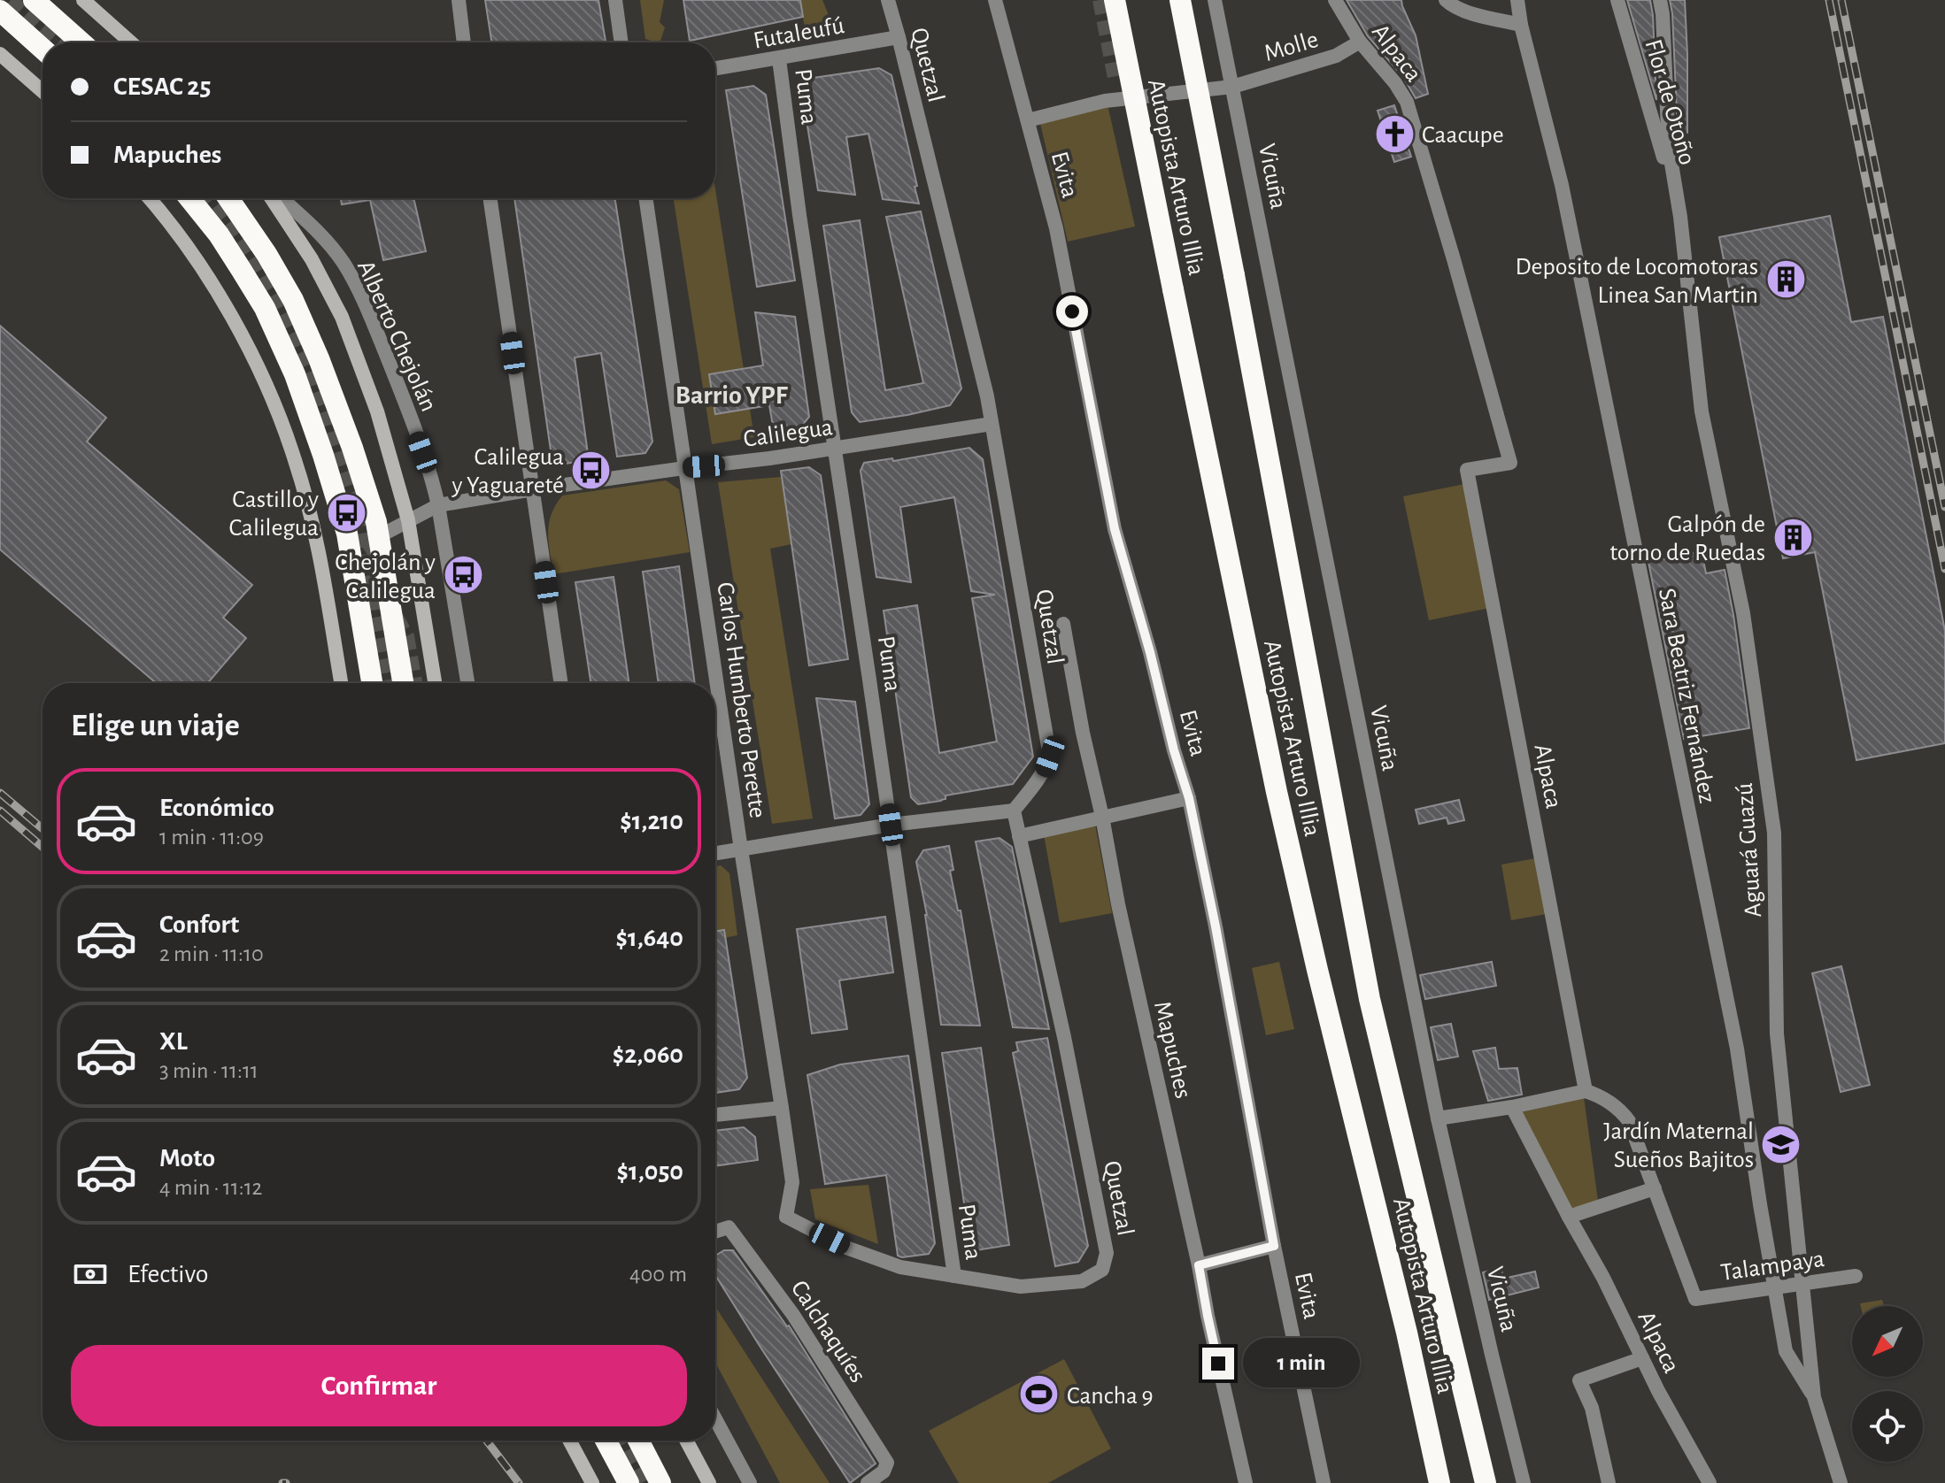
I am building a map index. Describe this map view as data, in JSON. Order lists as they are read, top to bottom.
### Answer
{
  "streets": {
    "highway": ["Autopista Arturo Illia"],
    "street": [
      "Futaleufú",
      "Molle",
      "Alpaca",
      "Quetzal",
      "Puma",
      "Flor de Otoño",
      "Evita",
      "Vicuña",
      "Alberto Chejolán",
      "Calilegua",
      "Sara Beatriz Fernández",
      "Carlos Humberto Perette",
      "Aguará Guazú",
      "Mapuches",
      "Talampaya",
      "Calchaquíes"
    ]
  },
  "crossings": [
    ["Futaleufú", "Quetzal"],
    ["Futaleufú", "Puma"],
    ["Molle", "Alpaca"],
    ["Molle", "Evita"],
    ["Molle", "Vicuña"],
    ["Quetzal", "Puma"],
    ["Quetzal", "Calilegua"],
    ["Quetzal", "Carlos Humberto Perette"],
    ["Puma", "Calilegua"],
    ["Puma", "Carlos Humberto Perette"],
    ["Flor de Otoño", "Aguará Guazú"],
    ["Alberto Chejolán", "Calilegua"],
    ["Calilegua", "Carlos Humberto Perette"],
    ["Sara Beatriz Fernández", "Aguará Guazú"],
    ["Sara Beatriz Fernández", "Talampaya"],
    ["Aguará Guazú", "Talampaya"]
  ],
  "districts": ["Barrio YPF"],
  "places": {
    "church": ["Caacupe"],
    "building": ["Deposito de Locomotoras Linea San Martin", "Galpón de torno de Ruedas"],
    "bus stop": ["Calilegua y Yaguareté", "Castillo y Calilegua", "Chejolán y Calilegua"],
    "school or university": ["Jardín Maternal Sueños Bajitos"],
    "sports": ["Cancha 9"]
  },
  "north": "bottom left",
  "page": {
    "banner": ["CESAC 25", "Mapuches"],
    "heading": "Elige un viaje",
    "list": [
      {
        "name": "Económico",
        "note": "1 min · 11:09",
        "value": "$1,210"
      },
      {
        "name": "Confort",
        "note": "2 min · 11:10",
        "value": "$1,640"
      },
      {
        "name": "XL",
        "note": "3 min · 11:11",
        "value": "$2,060"
      },
      {
        "name": "Moto",
        "note": "4 min · 11:12",
        "value": "$1,050"
      }
    ],
    "pay": ["Efectivo", "400 m"],
    "buttons": "Confirmar",
    "bubble": "1 min"
  }
}
